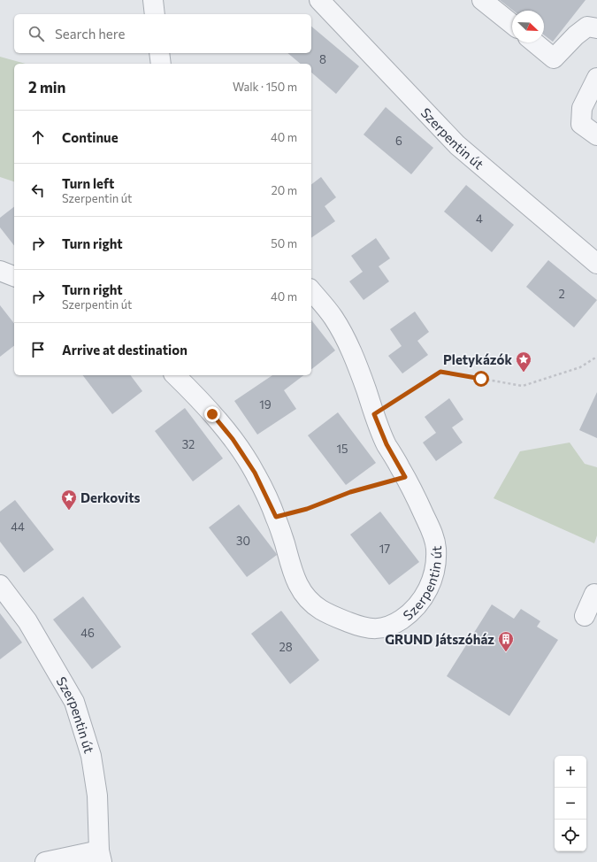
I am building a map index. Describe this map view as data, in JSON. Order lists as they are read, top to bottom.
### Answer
{
  "streets": {
    "street": ["Szerpentin út"]
  },
  "places": {
    "place": ["Pletykázók", "Derkovits"],
    "building": ["GRUND Játszóház"]
  },
  "house_numbers": [
    "8",
    "6",
    "4",
    "2",
    "19",
    "32",
    "15",
    "44",
    "30",
    "17",
    "46",
    "28"
  ],
  "north": "bottom right",
  "page": {
    "search": "Search here",
    "heading": ["2 min", "Walk · 150 m"],
    "list": [
      ["Continue", "40 m"],
      ["Turn left", "Szerpentin út", "20 m"],
      ["Turn right", "50 m"],
      ["Turn right", "Szerpentin út", "40 m"],
      "Arrive at destination"
    ],
    "map_buttons": ["+", "−"]
  }
}
